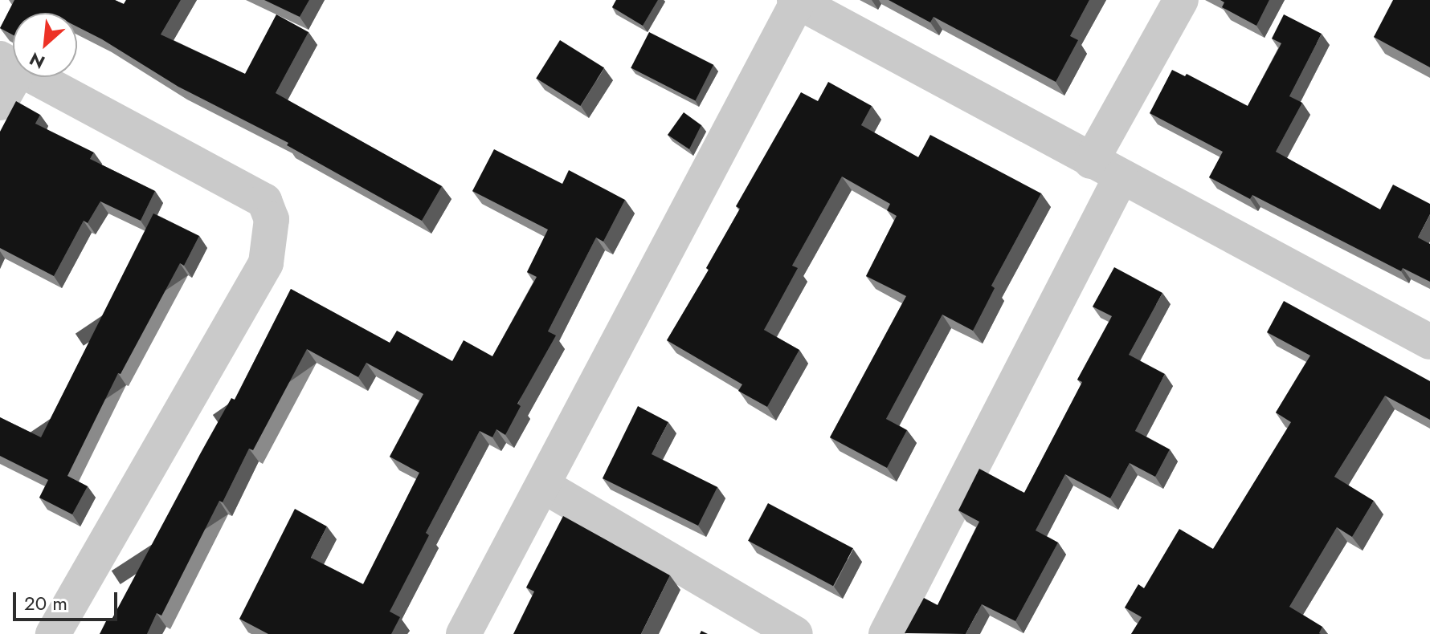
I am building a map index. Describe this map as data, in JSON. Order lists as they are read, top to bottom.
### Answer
{
  "scale_bar": "20 m",
  "north": "bottom left"
}
